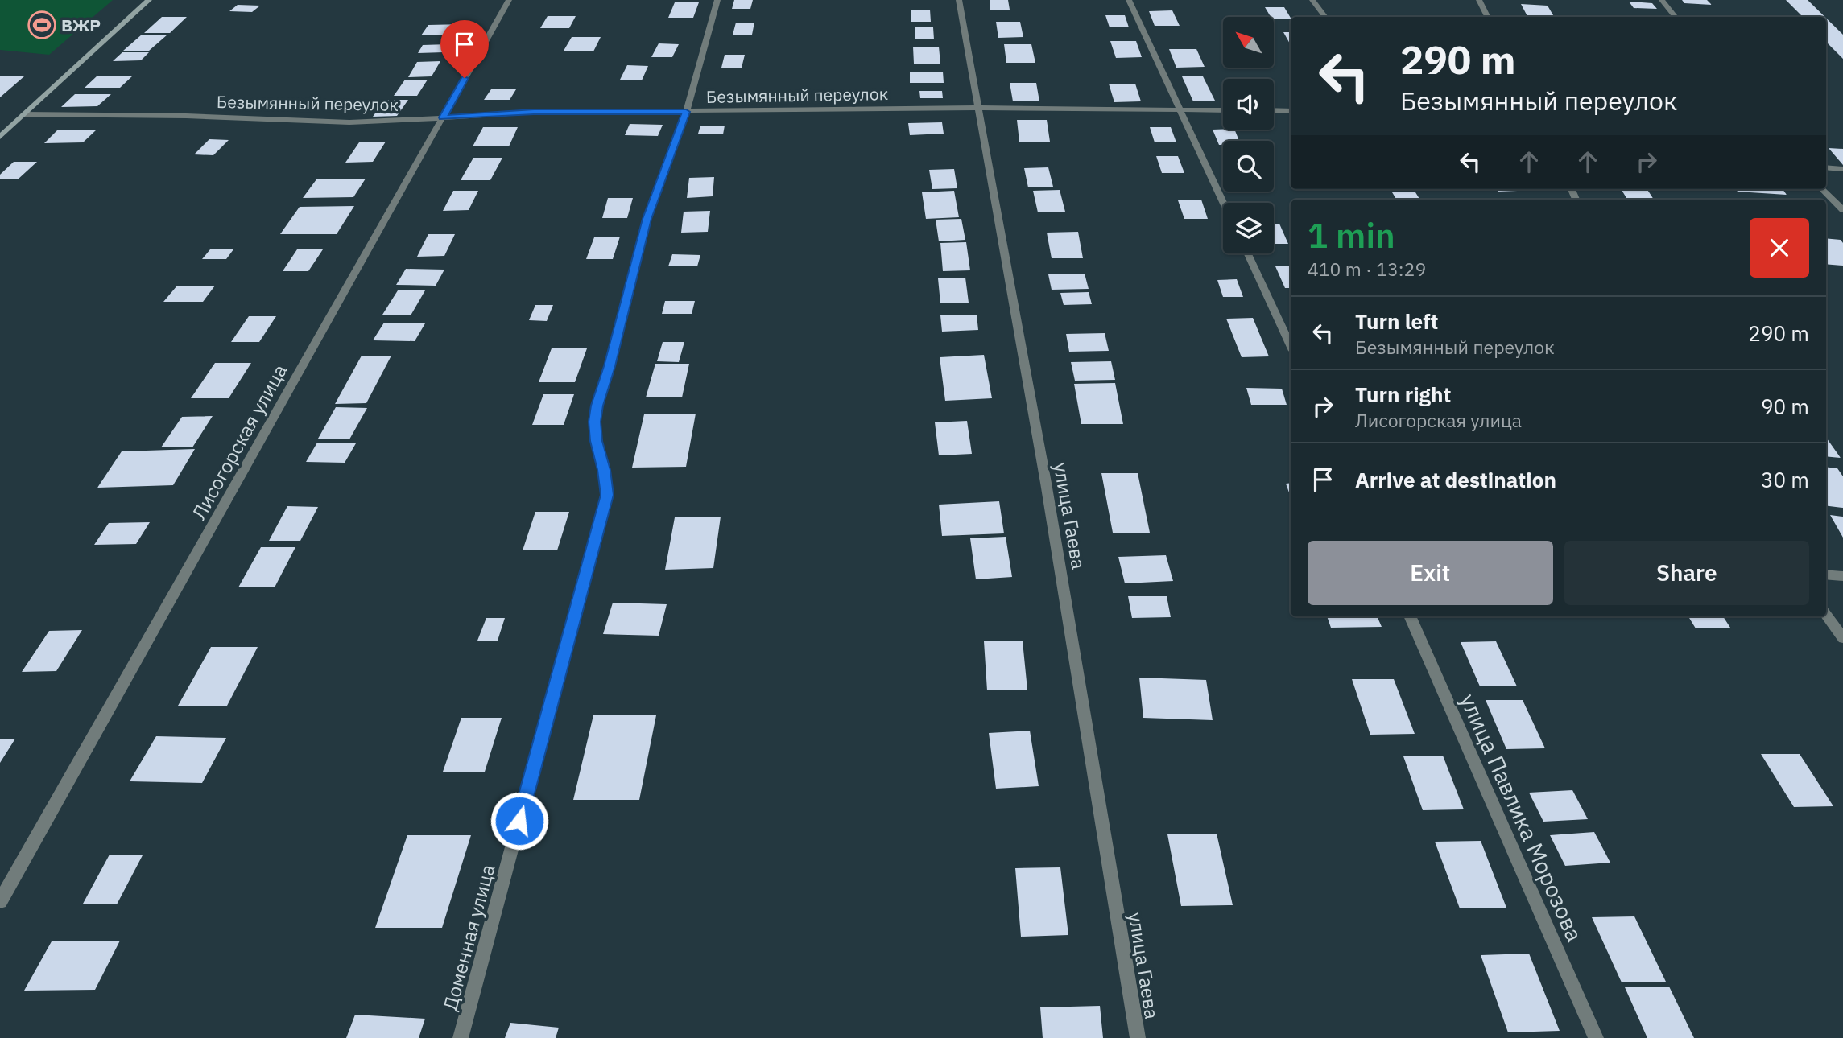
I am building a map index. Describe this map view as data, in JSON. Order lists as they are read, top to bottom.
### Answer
{
  "streets": {
    "street": [
      "Безымянный переулок",
      "Лисогорская улица",
      "улица Гаева",
      "улица Павлика Морозова",
      "Доменная улица"
    ]
  },
  "crossings": [
    ["Безымянный переулок", "Лисогорская улица"],
    ["Безымянный переулок", "улица Гаева"],
    ["Безымянный переулок", "Доменная улица"]
  ],
  "places": {
    "sports": ["ВЖР"]
  },
  "north": "top left",
  "page": {
    "turn": ["290 m", "Безымянный переулок"],
    "heading": ["1 min", "410 m · 13:29"],
    "list": [
      {
        "name": "Turn left",
        "note": "Безымянный переулок",
        "value": "290 m"
      },
      {
        "name": "Turn right",
        "note": "Лисогорская улица",
        "value": "90 m"
      },
      {
        "name": "Arrive at destination",
        "value": "30 m"
      }
    ],
    "buttons": ["Exit", "Share"]
  }
}
